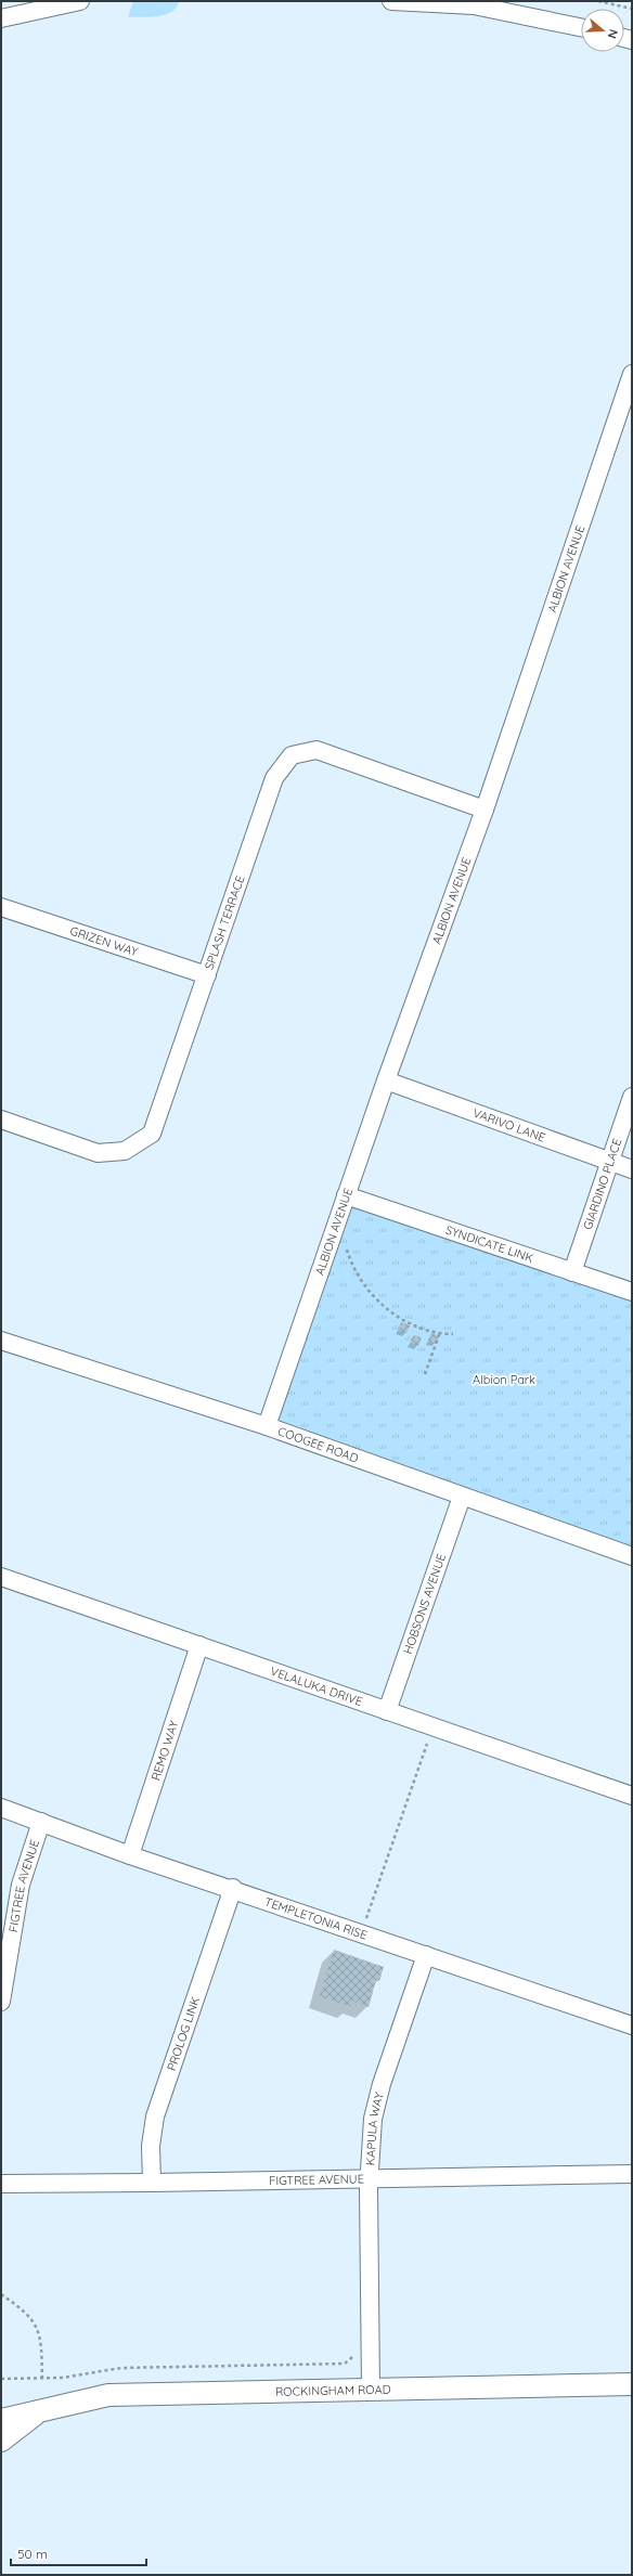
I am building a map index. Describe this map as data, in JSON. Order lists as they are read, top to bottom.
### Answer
{
  "streets": {
    "main road": ["ROCKINGHAM ROAD"],
    "street": [
      "ALBION AVENUE",
      "SPLASH TERRACE",
      "GRIZEN WAY",
      "VARIVO LANE",
      "GIARDINO PLACE",
      "SYNDICATE LINK",
      "COOGEE ROAD",
      "HOBSONS AVENUE",
      "VELALUKA DRIVE",
      "REMO WAY",
      "FIGTREE AVENUE",
      "TEMPLETONIA RISE",
      "PROLOG LINK",
      "KAPULA WAY"
    ]
  },
  "crossings": [
    ["ALBION AVENUE", "SPLASH TERRACE"],
    ["ALBION AVENUE", "VARIVO LANE"],
    ["ALBION AVENUE", "SYNDICATE LINK"],
    ["ALBION AVENUE", "COOGEE ROAD"],
    ["SPLASH TERRACE", "GRIZEN WAY"],
    ["VARIVO LANE", "GIARDINO PLACE"],
    ["GIARDINO PLACE", "SYNDICATE LINK"],
    ["COOGEE ROAD", "HOBSONS AVENUE"],
    ["HOBSONS AVENUE", "VELALUKA DRIVE"],
    ["VELALUKA DRIVE", "REMO WAY"],
    ["REMO WAY", "TEMPLETONIA RISE"],
    ["FIGTREE AVENUE", "TEMPLETONIA RISE"],
    ["FIGTREE AVENUE", "PROLOG LINK"],
    ["FIGTREE AVENUE", "KAPULA WAY"],
    ["TEMPLETONIA RISE", "PROLOG LINK"],
    ["TEMPLETONIA RISE", "KAPULA WAY"],
    ["KAPULA WAY", "ROCKINGHAM ROAD"]
  ],
  "parks": ["Albion Park"],
  "scale_bar": "50 m",
  "north": "right"
}
